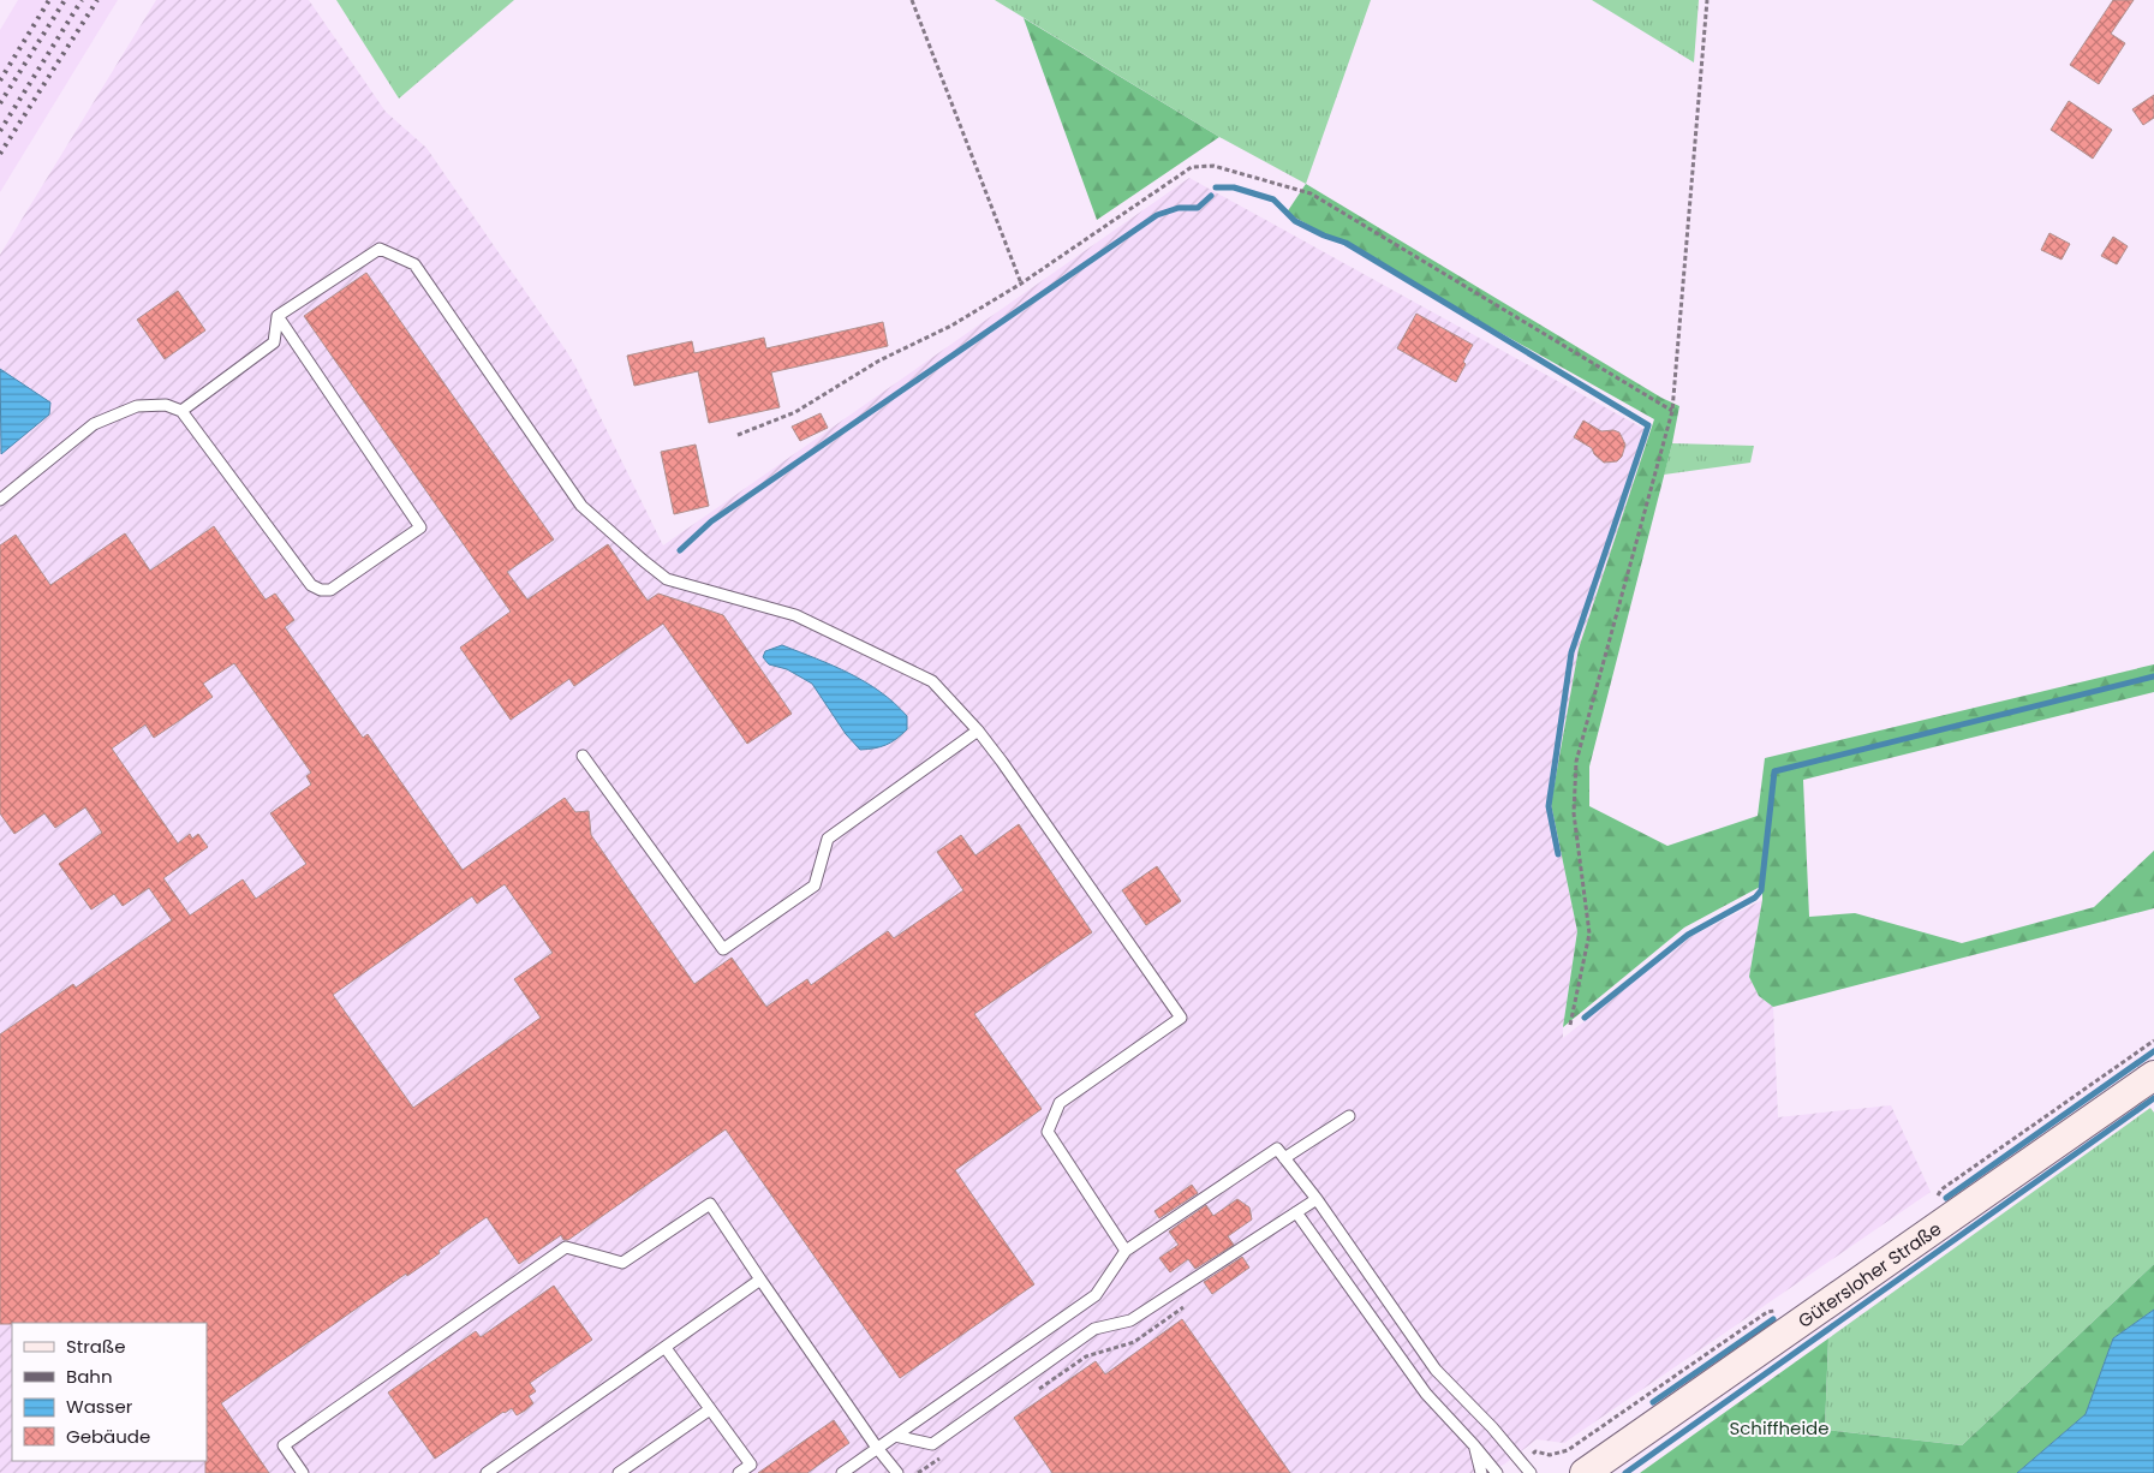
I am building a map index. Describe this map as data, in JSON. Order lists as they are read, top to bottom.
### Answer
{
  "streets": {
    "main road": ["Gütersloher Straße"]
  },
  "parks": ["Schiffheide"],
  "legend": [
    "Straße",
    "Bahn",
    "Wasser",
    "Gebäude"
  ]
}
